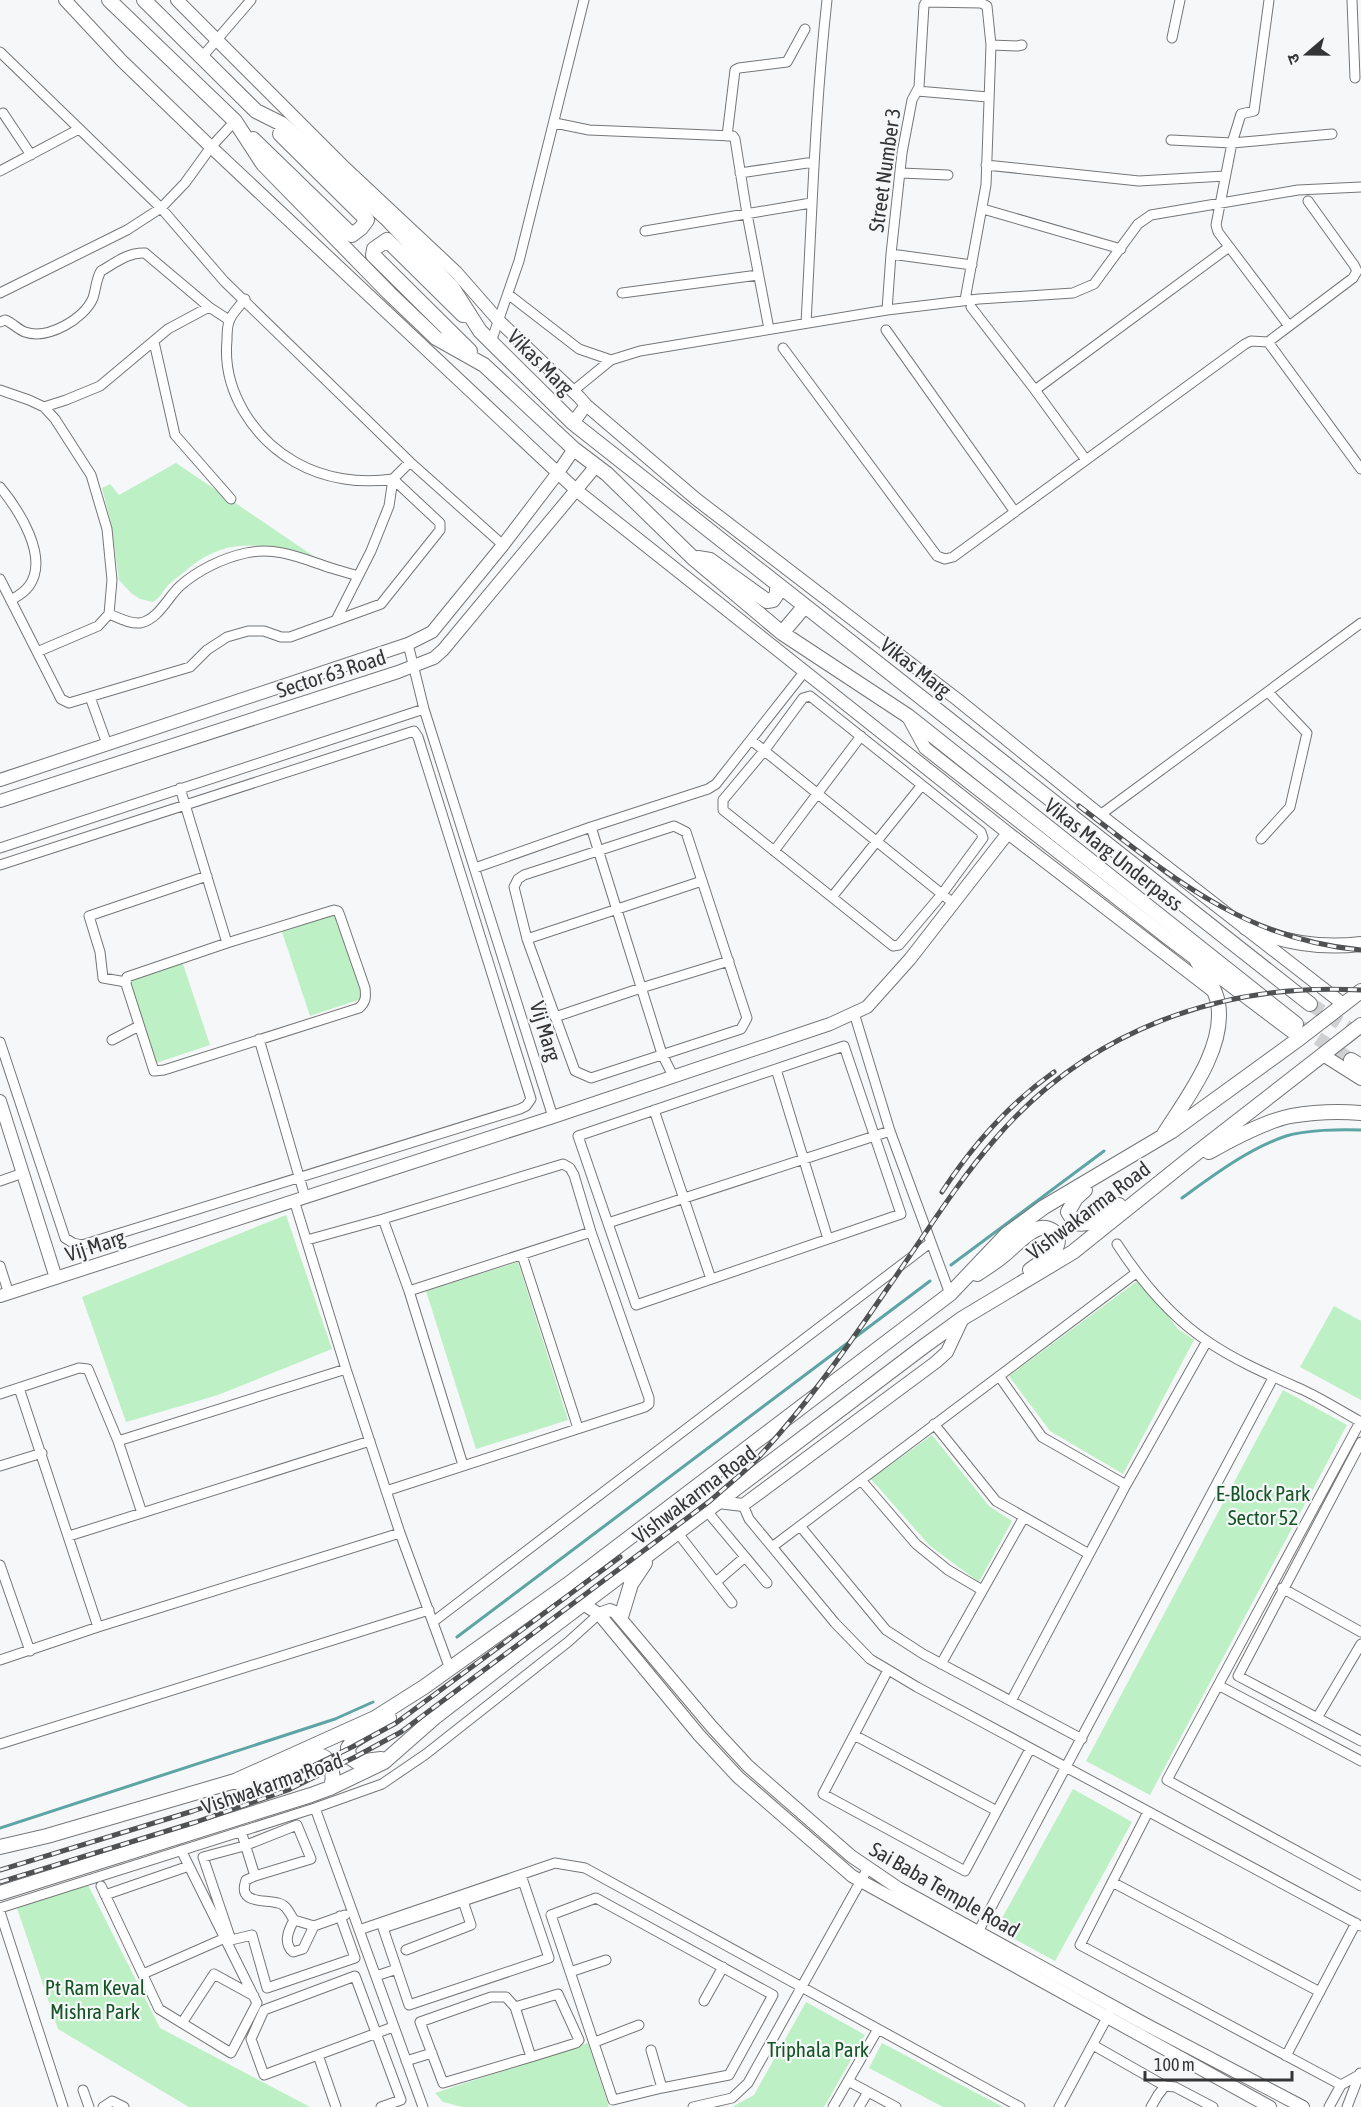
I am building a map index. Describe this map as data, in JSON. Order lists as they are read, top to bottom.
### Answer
{
  "streets": {
    "main road": ["Vikas Marg", "Vikas Marg Underpass", "Vishwakarma Road"],
    "street": [
      "Street Number 3",
      "Sector 63 Road",
      "Vij Marg",
      "Sai Baba Temple Road"
    ]
  },
  "crossings": [
    ["Vikas Marg", "Sector 63 Road"],
    ["Vikas Marg", "Vikas Marg Underpass"],
    ["Sector 63 Road", "Vij Marg"],
    ["Vikas Marg Underpass", "Vishwakarma Road"],
    ["Vishwakarma Road", "Sai Baba Temple Road"]
  ],
  "parks": ["E-Block Park Sector 52", "Pt Ram Keval Mishra Park", "Triphala Park"],
  "scale_bar": "100 m",
  "north": "left"
}
